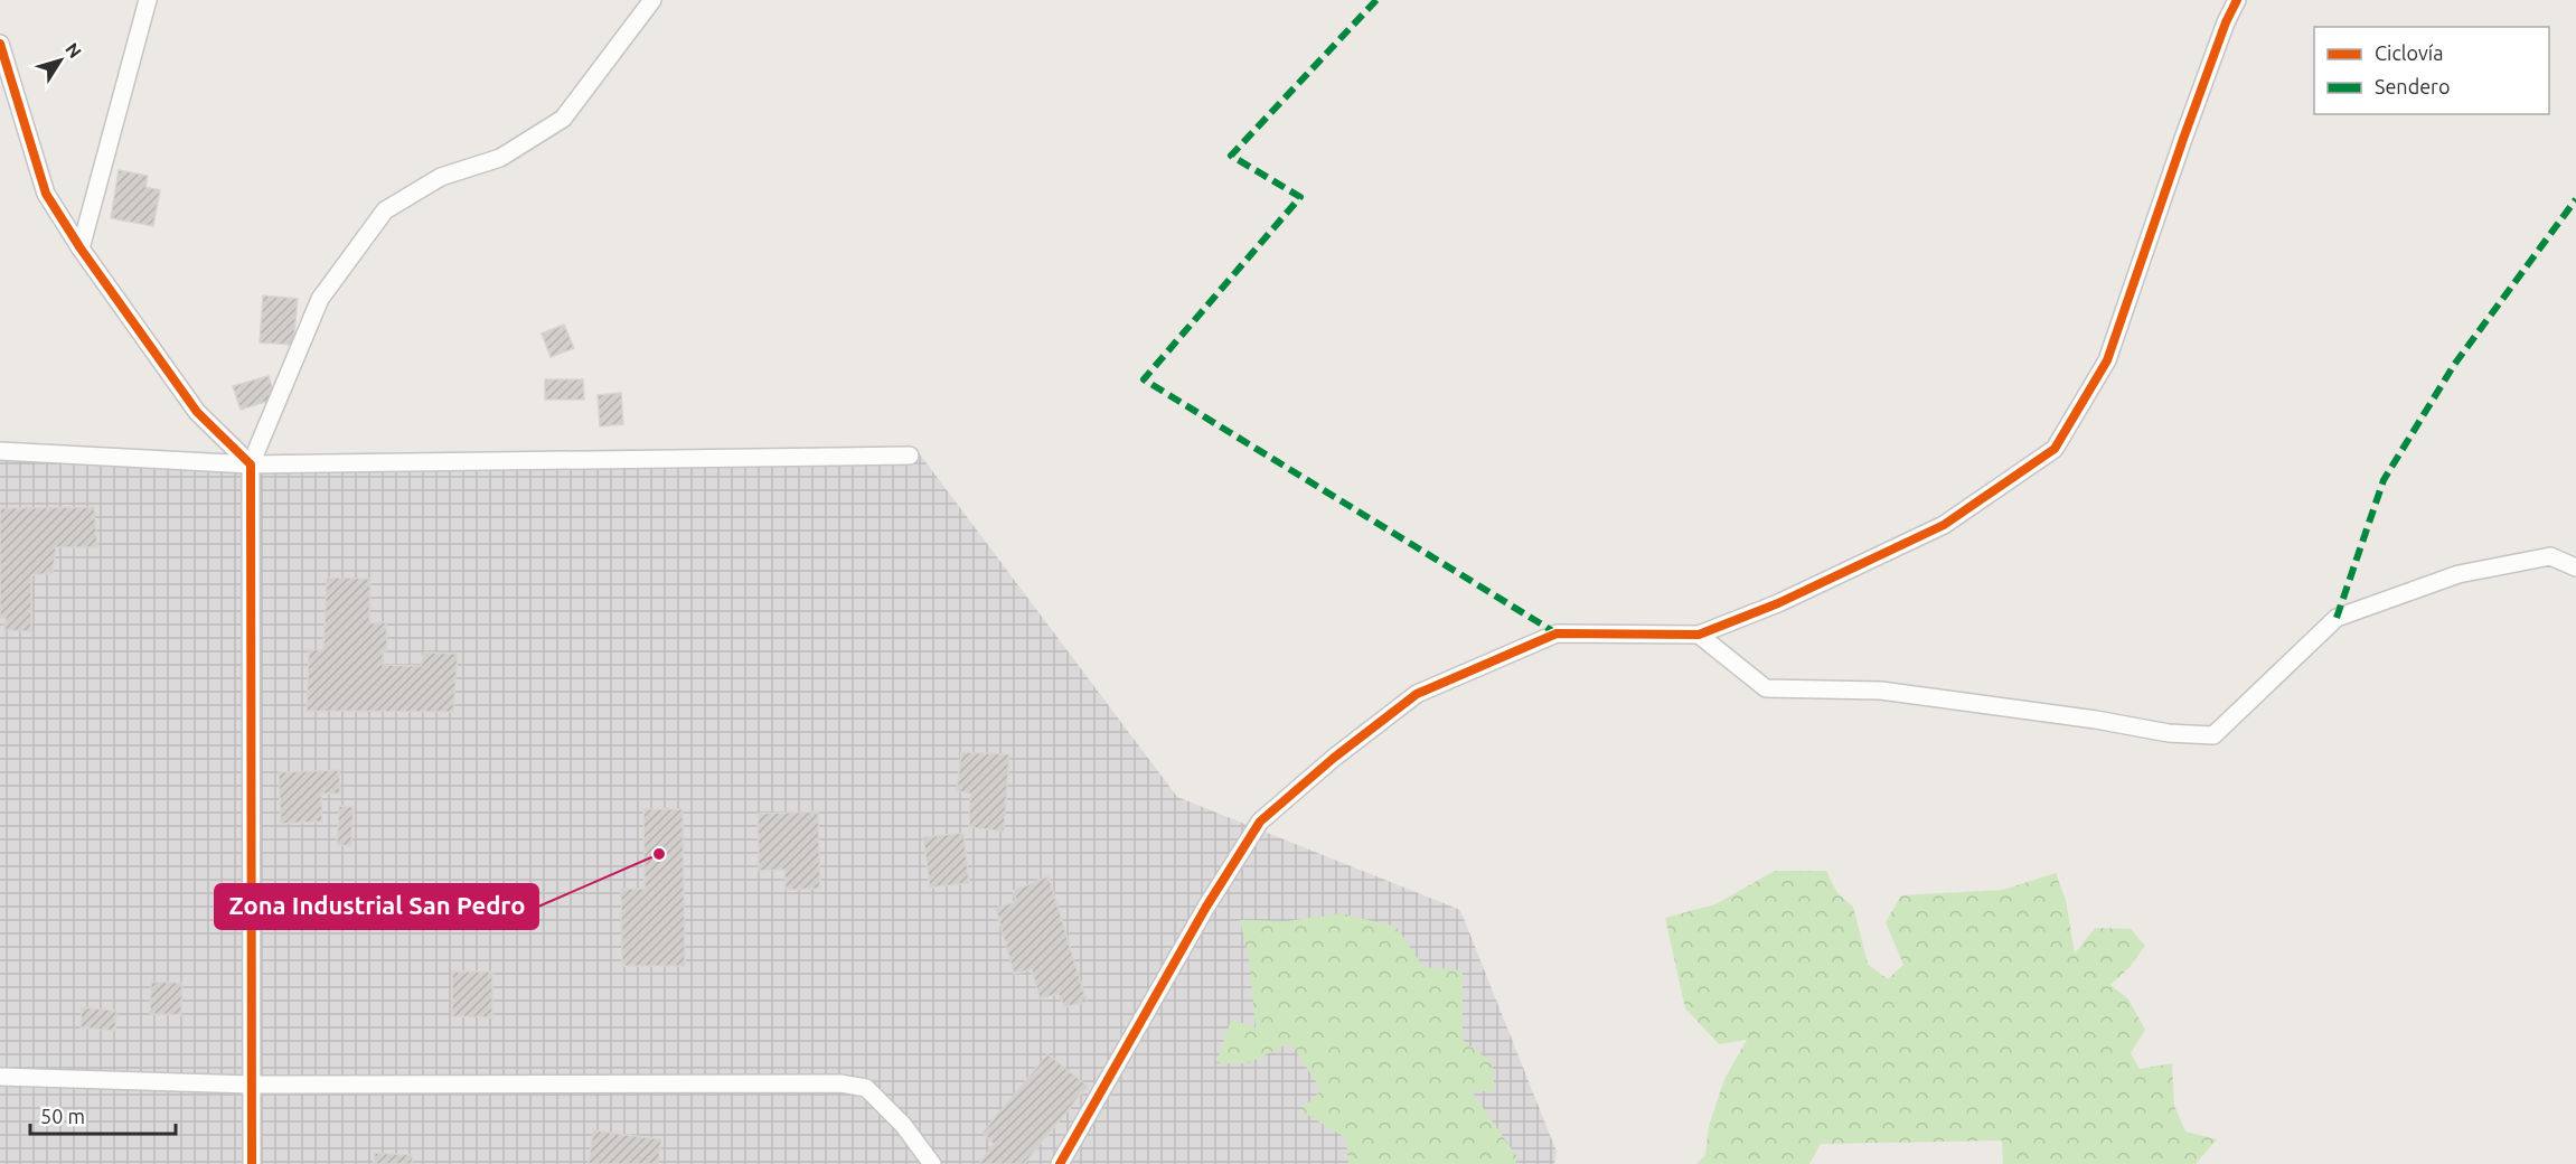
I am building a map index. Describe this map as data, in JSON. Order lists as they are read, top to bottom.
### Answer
{
  "places": ["Zona Industrial San Pedro"],
  "legend": ["Ciclovía", "Sendero"],
  "scale_bar": "50 m",
  "north": "top right"
}
